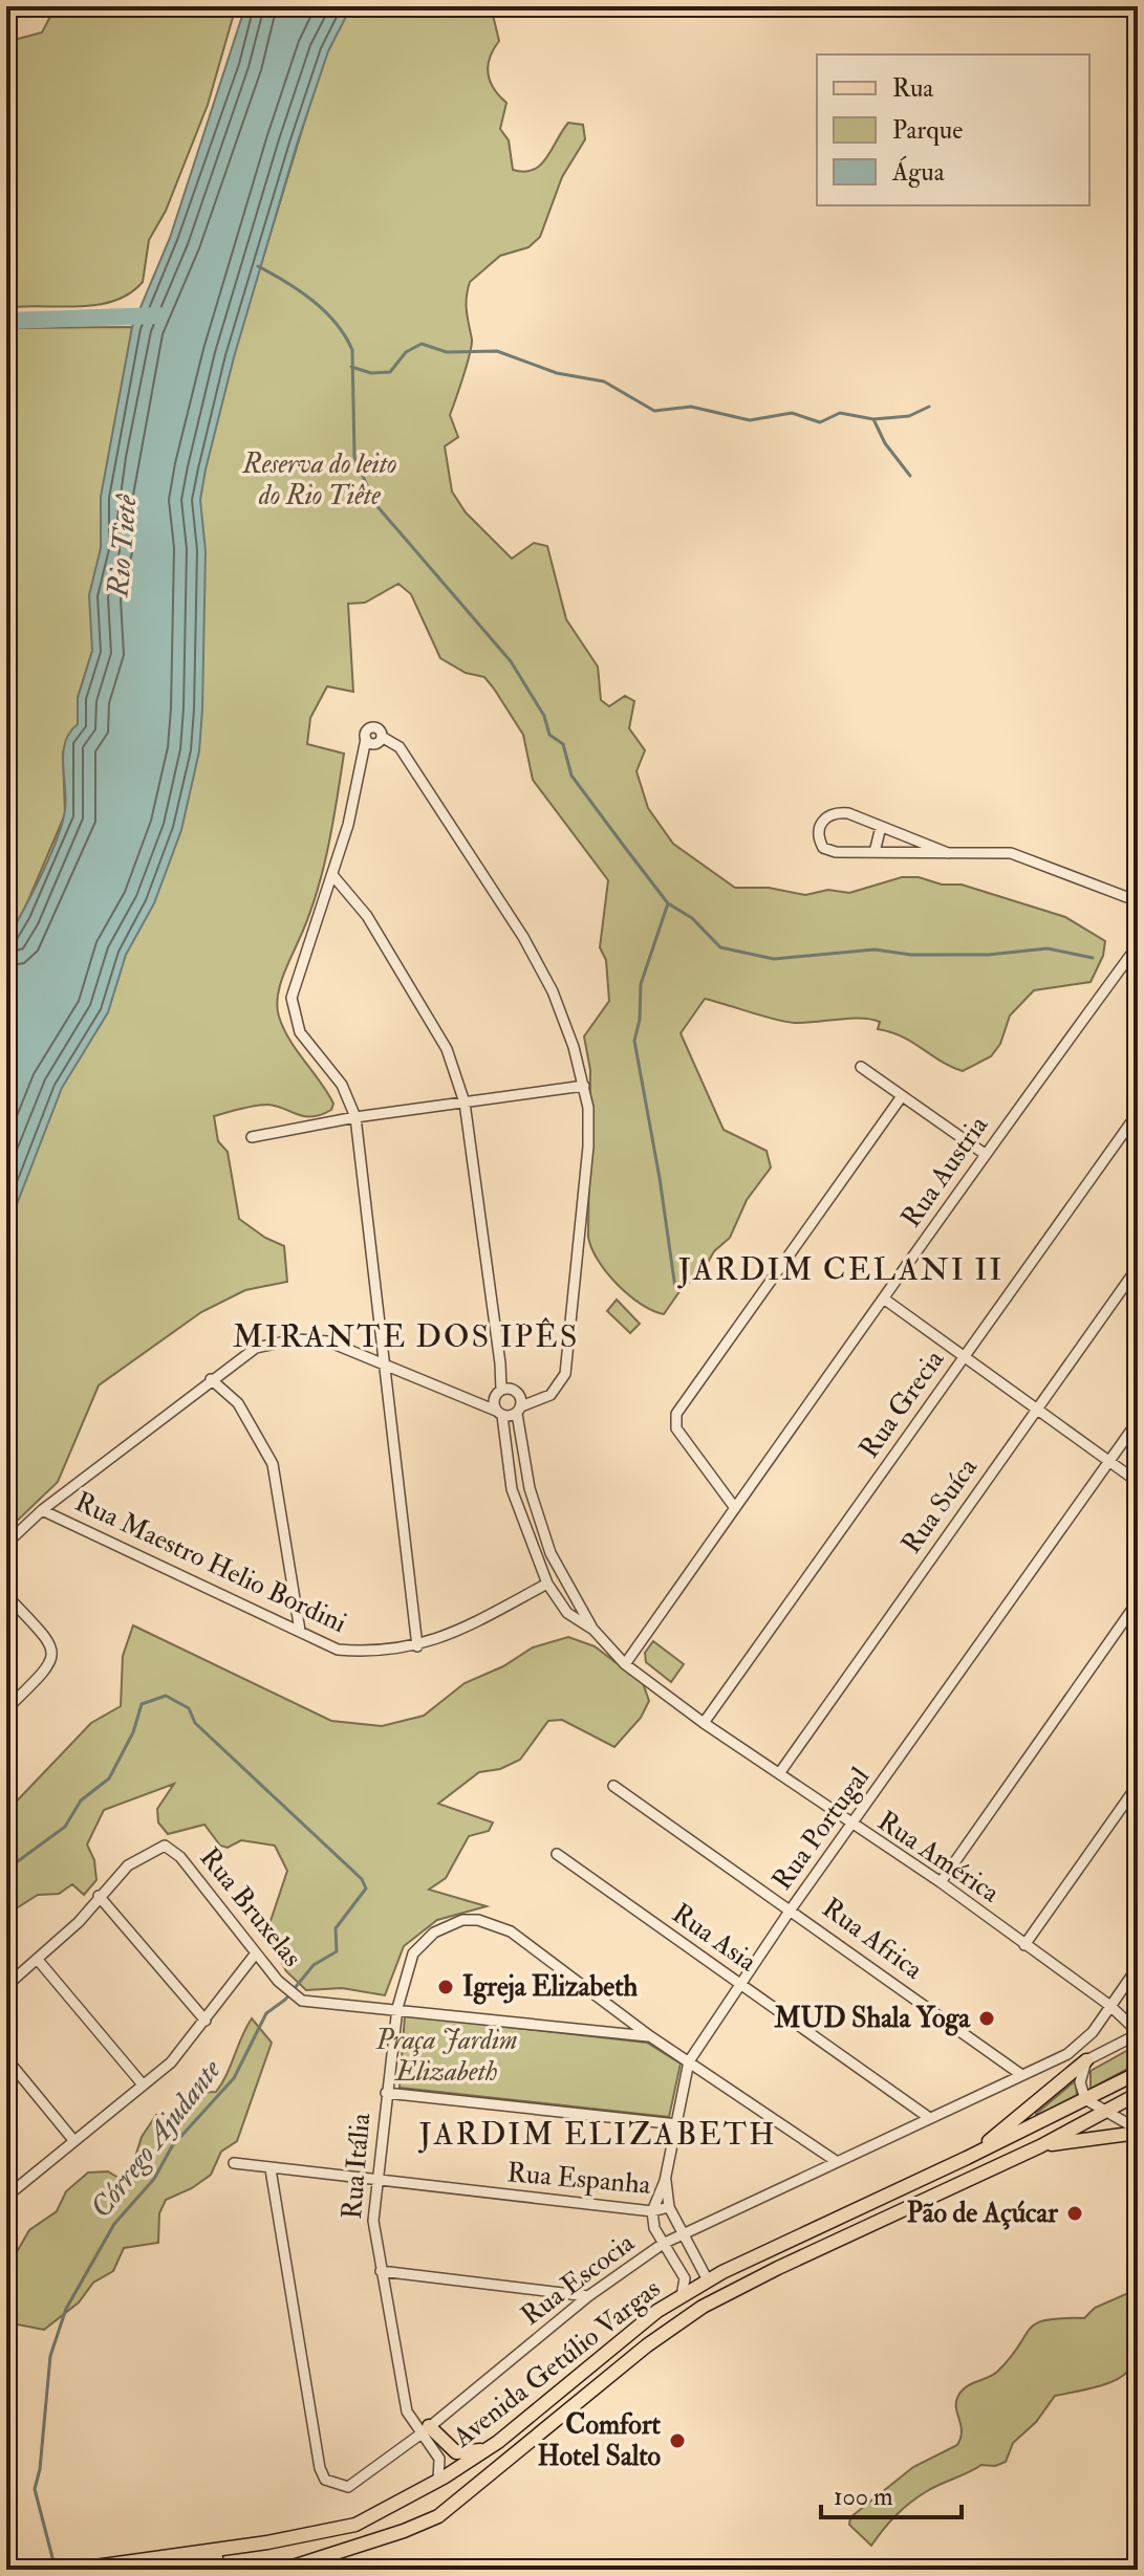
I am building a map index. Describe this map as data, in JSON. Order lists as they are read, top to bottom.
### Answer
{
  "streets": {
    "main road": ["Avenida Getúlio Vargas"],
    "street": [
      "Rua Austria",
      "Rua Grecia",
      "Rua Suíca",
      "Rua Maestro Helio Bordini",
      "Rua Portugal",
      "Rua América",
      "Rua Bruxelas",
      "Rua Asia",
      "Rua Africa",
      "Rua Itália",
      "Rua Espanha",
      "Rua Escocia"
    ]
  },
  "crossings": [
    ["Rua Austria", "Rua América"],
    ["Rua Grecia", "Rua América"],
    ["Rua Suíca", "Rua América"],
    ["Rua Portugal", "Rua América"],
    ["Rua Portugal", "Rua Asia"],
    ["Rua Portugal", "Rua Africa"],
    ["Rua Portugal", "Rua Itália"],
    ["Rua Portugal", "Rua Espanha"],
    ["Rua América", "Rua Escocia"],
    ["Rua Bruxelas", "Rua Itália"],
    ["Rua Asia", "Rua Escocia"],
    ["Rua Africa", "Rua Escocia"],
    ["Rua Itália", "Rua Espanha"],
    ["Rua Itália", "Rua Escocia"],
    ["Rua Itália", "Avenida Getúlio Vargas"],
    ["Rua Espanha", "Rua Escocia"]
  ],
  "districts": ["JARDIM CELANI II", "MIRANTE DOS IPÊS", "JARDIM ELIZABETH"],
  "water": ["Rio Tietê", "Córrego Ajudante"],
  "parks": ["Reserva do leito do Rio Tiête", "Praça Jardim Elizabeth"],
  "places": [
    "Igreja Elizabeth",
    "MUD Shala Yoga",
    "Pão de Açúcar",
    "Comfort Hotel Salto"
  ],
  "legend": ["Rua", "Parque", "Água"],
  "scale_bar": "100 m"
}
